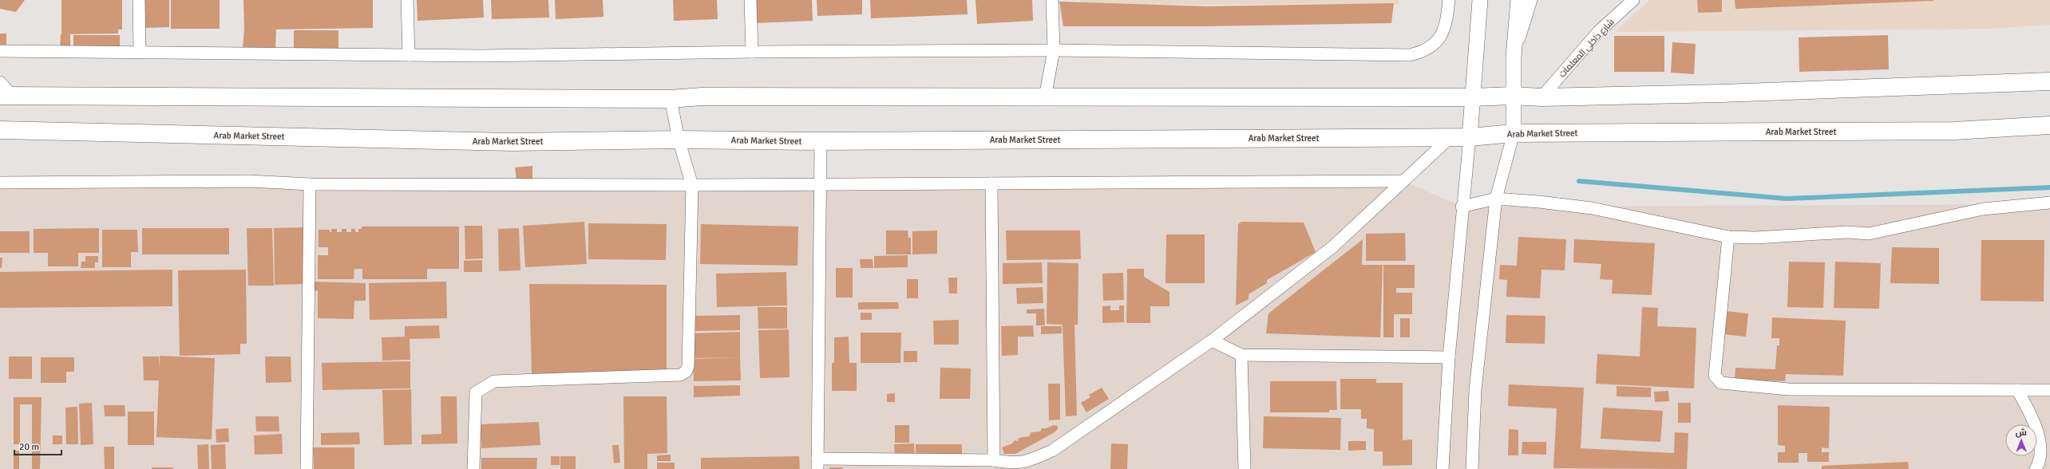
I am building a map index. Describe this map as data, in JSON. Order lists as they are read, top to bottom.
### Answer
{
  "streets": {
    "main road": ["Arab Market Street"],
    "street": ["شارع داخلي المعلمات"]
  },
  "scale_bar": "20 m",
  "north": "top"
}
